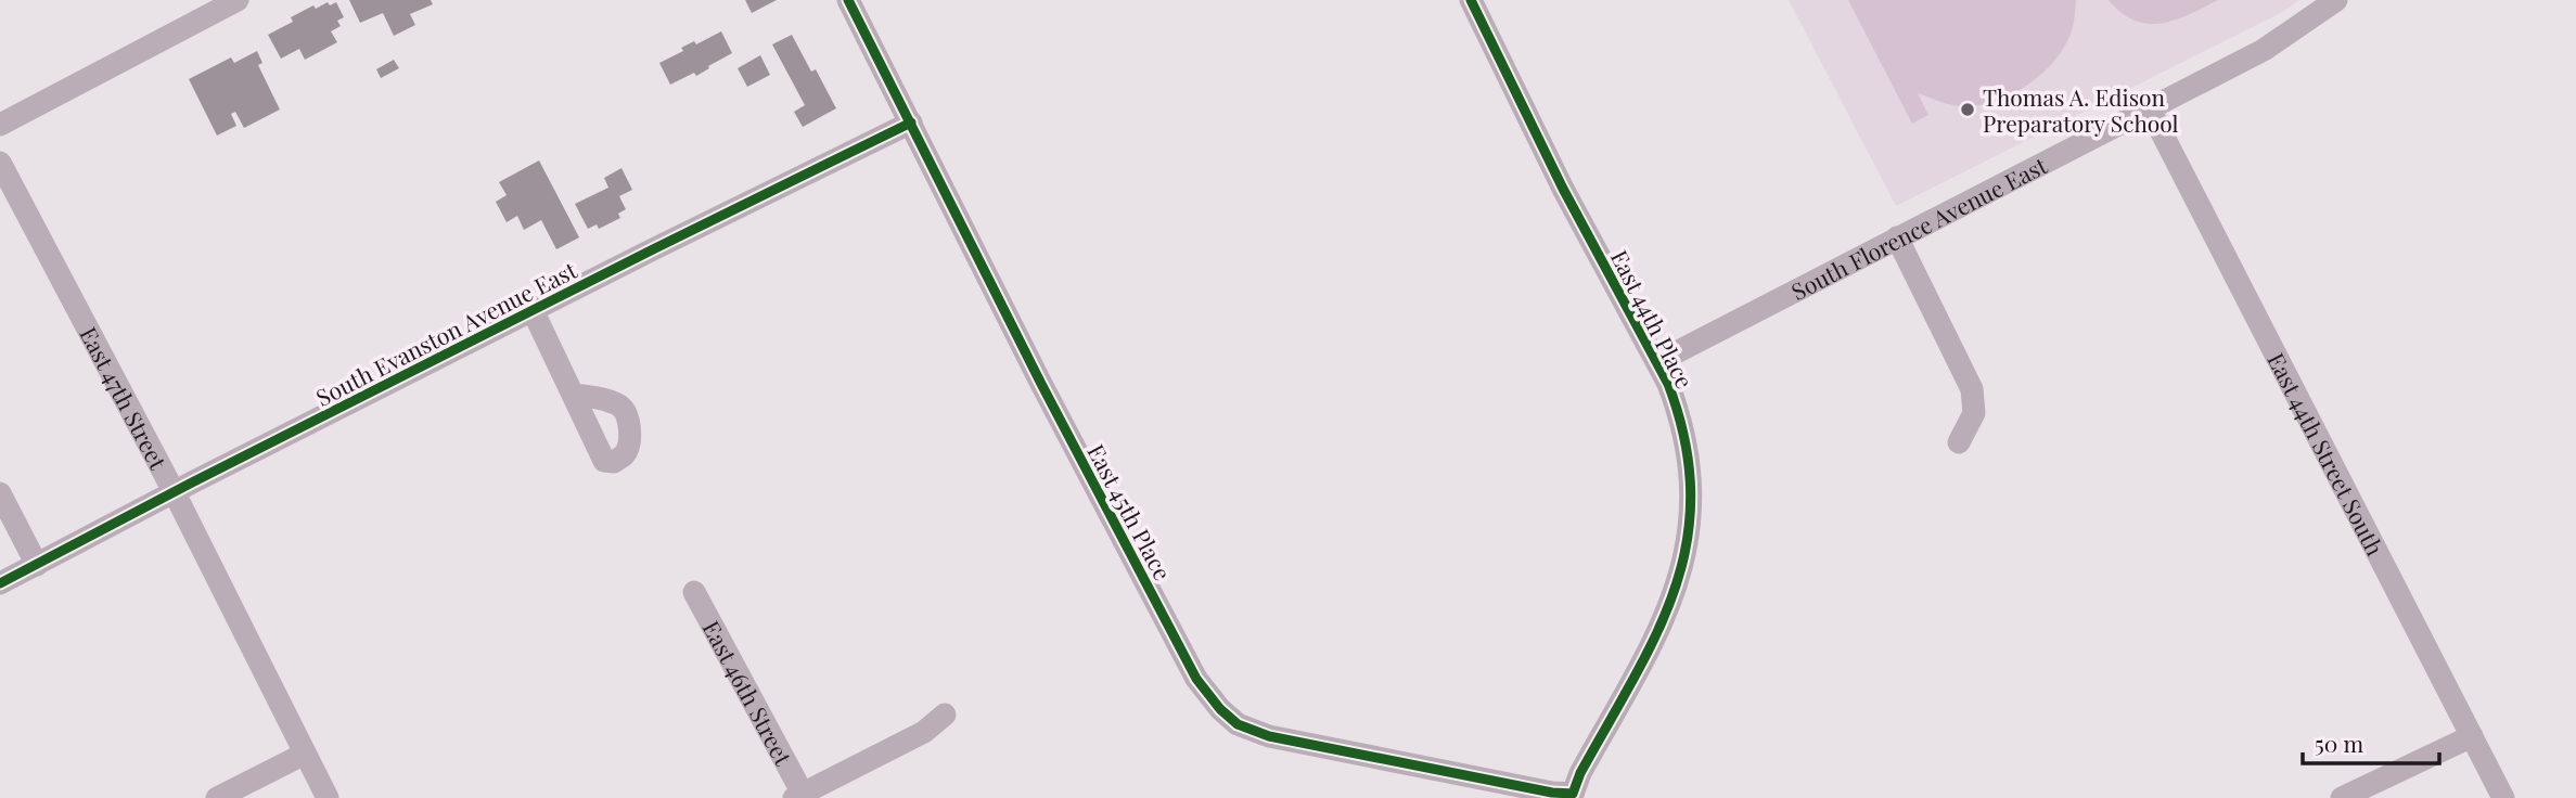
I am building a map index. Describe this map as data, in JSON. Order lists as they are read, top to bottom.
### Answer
{
  "streets": {
    "street": [
      "South Florence Avenue East",
      "East 44th Place",
      "South Evanston Avenue East",
      "East 47th Street",
      "East 44th Street South",
      "East 45th Place",
      "East 46th Street"
    ]
  },
  "crossings": [
    ["South Florence Avenue East", "East 44th Place"],
    ["South Florence Avenue East", "East 44th Street South"],
    ["East 44th Place", "East 45th Place"],
    ["South Evanston Avenue East", "East 47th Street"],
    ["South Evanston Avenue East", "East 45th Place"]
  ],
  "places": ["Thomas A. Edison Preparatory School"],
  "scale_bar": "50 m"
}
